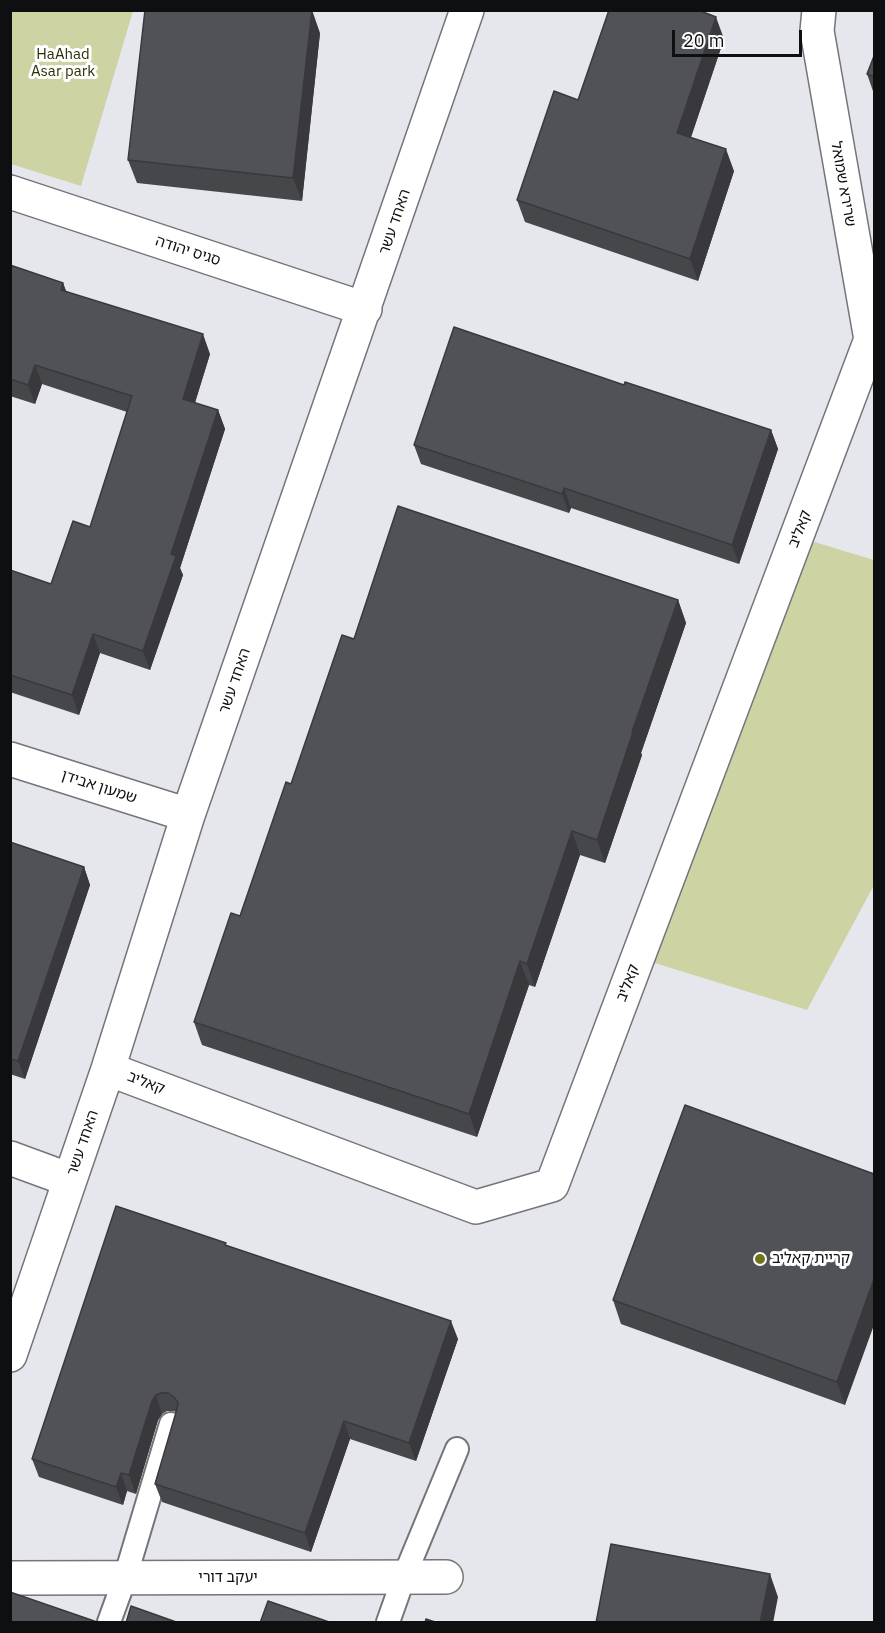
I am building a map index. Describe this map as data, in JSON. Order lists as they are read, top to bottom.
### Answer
{
  "streets": {
    "street": [
      "שרירא שמואל",
      "האחד עשר",
      "סגיס יהודה",
      "קאליב",
      "שמעון אבידן",
      "יעקב דורי"
    ]
  },
  "crossings": [
    ["שרירא שמואל", "קאליב"],
    ["האחד עשר", "סגיס יהודה"],
    ["האחד עשר", "קאליב"],
    ["האחד עשר", "שמעון אבידן"]
  ],
  "parks": ["HaAhad Asar park"],
  "places": ["קריית קאליב"],
  "scale_bar": "20 m"
}
